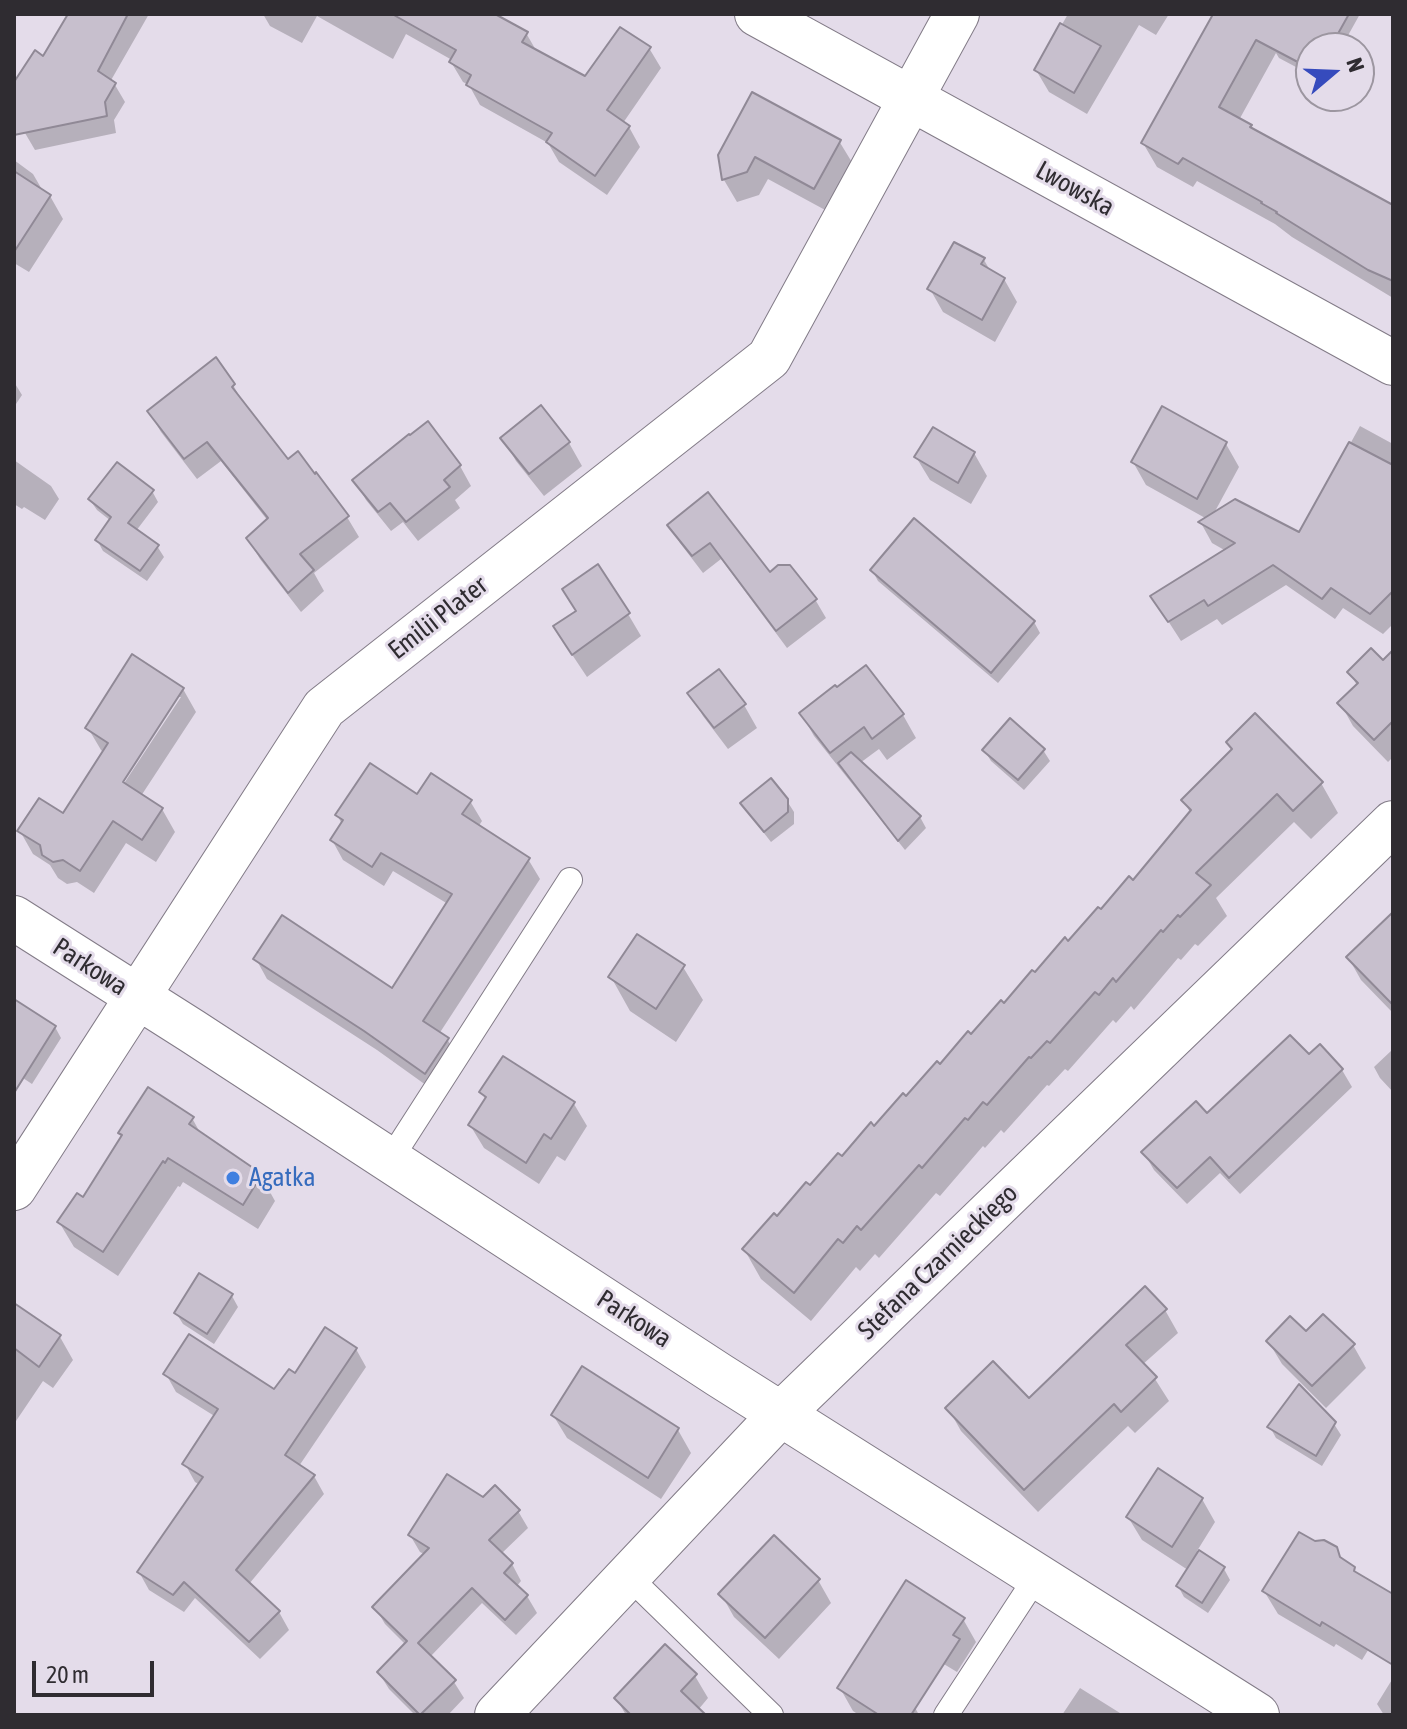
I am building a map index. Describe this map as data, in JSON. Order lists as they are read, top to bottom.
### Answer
{
  "streets": {
    "street": [
      "Lwowska",
      "Emilii Plater",
      "Parkowa",
      "Stefana Czarnieckiego"
    ]
  },
  "crossings": [
    ["Lwowska", "Emilii Plater"],
    ["Emilii Plater", "Parkowa"],
    ["Parkowa", "Stefana Czarnieckiego"]
  ],
  "places": ["Agatka"],
  "scale_bar": "20 m",
  "north": "right"
}
